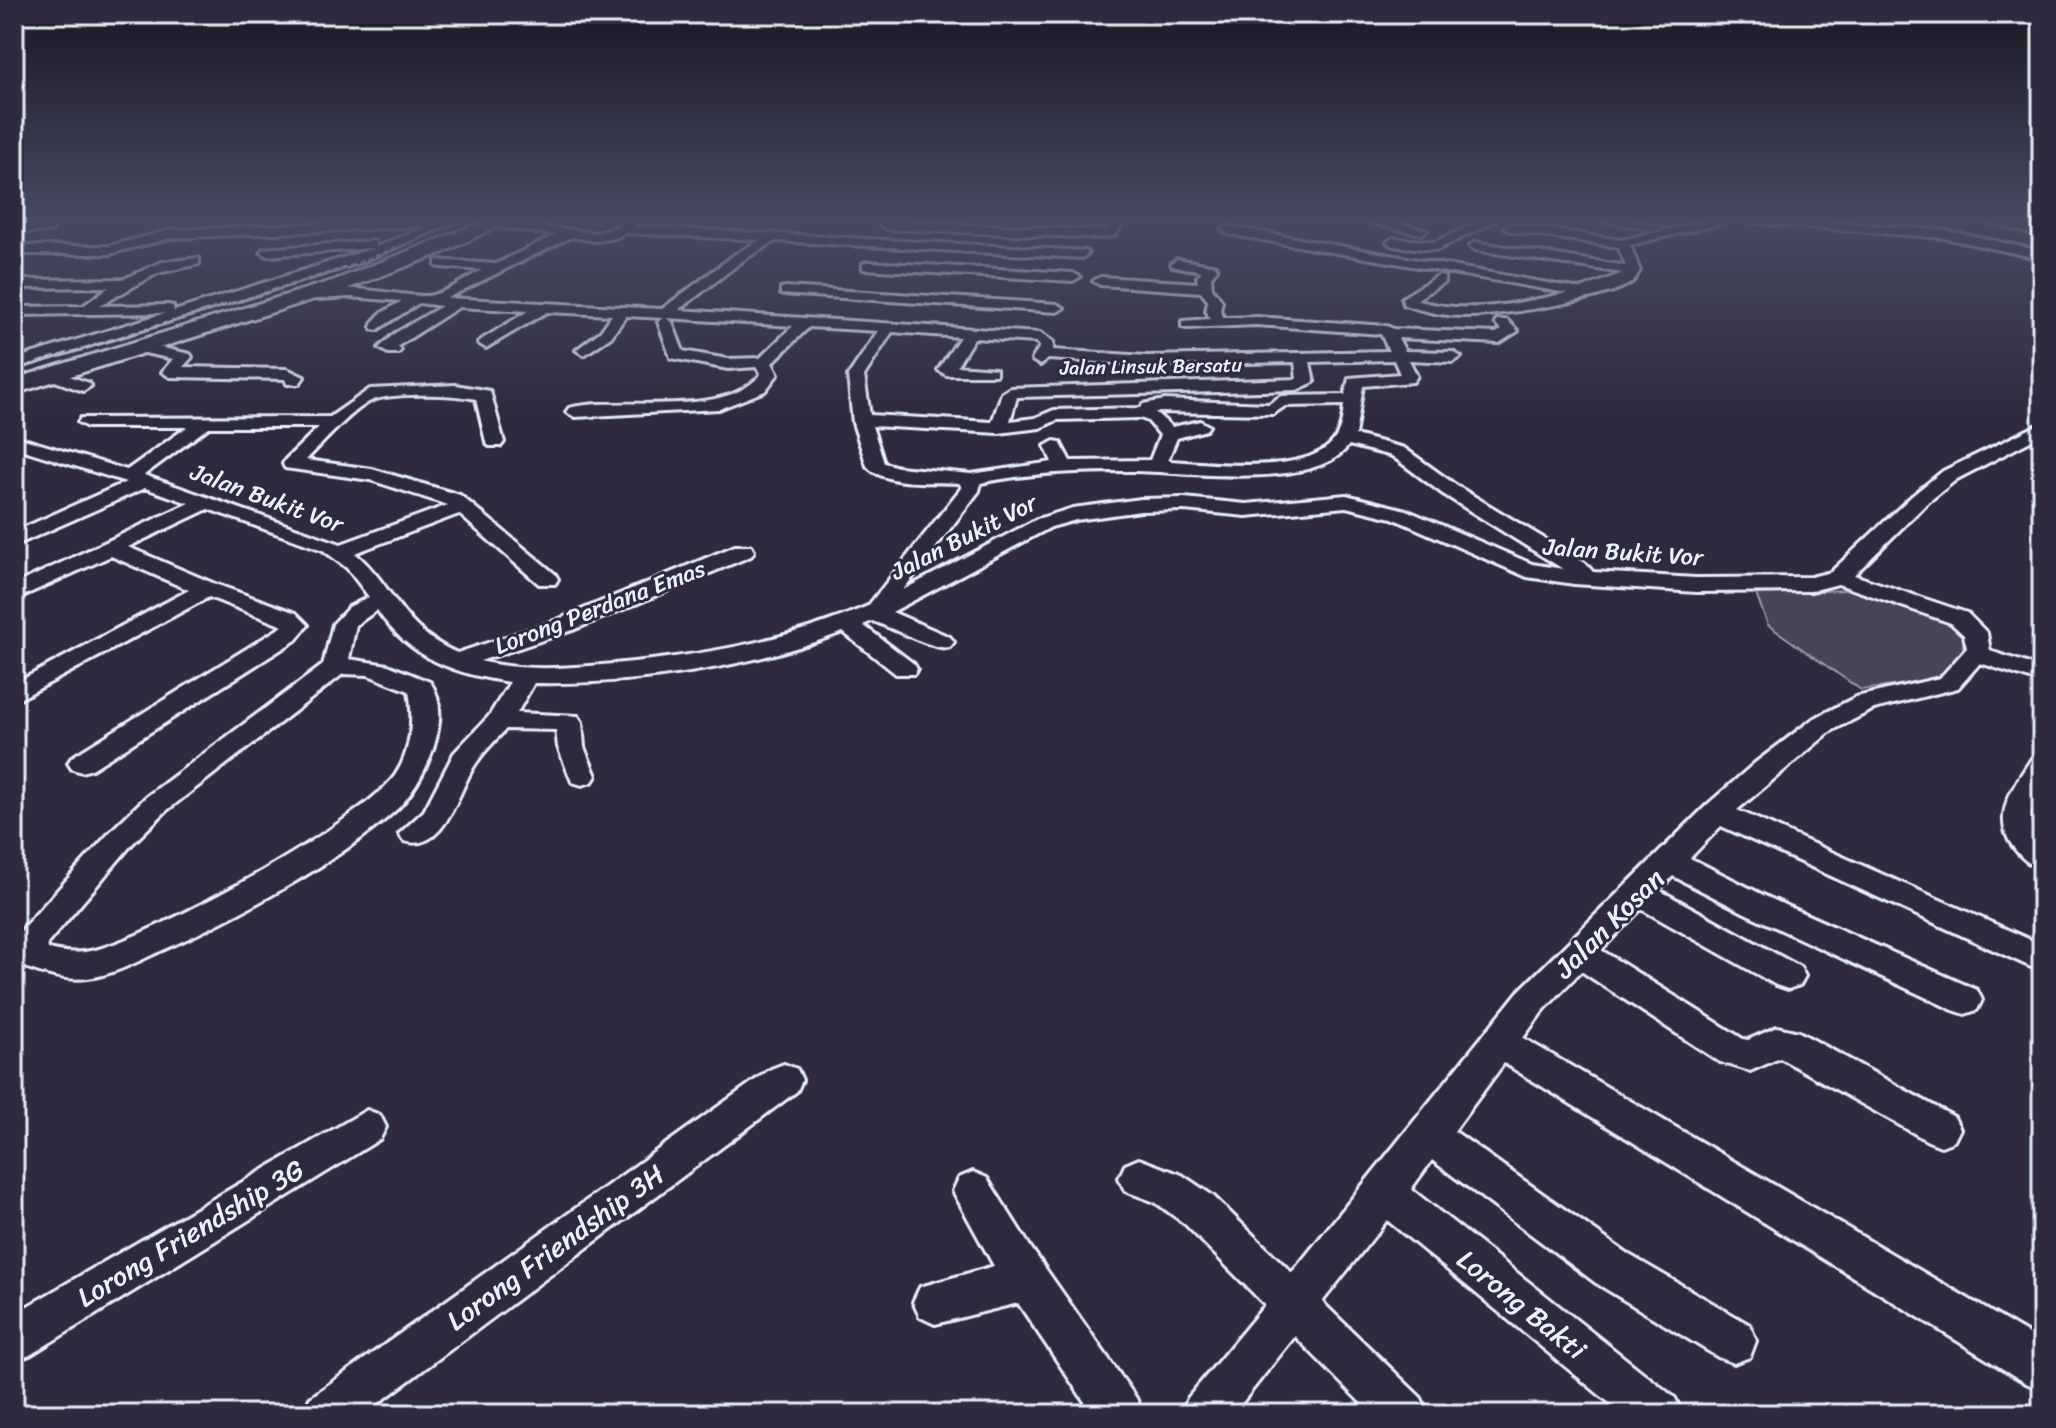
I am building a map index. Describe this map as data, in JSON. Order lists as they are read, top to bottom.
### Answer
{
  "streets": {
    "street": [
      "Jalan Linsuk Bersatu",
      "Jalan Bukit Vor",
      "Lorong Perdana Emas",
      "Jalan Kosan",
      "Lorong Friendship 3G",
      "Lorong Friendship 3H",
      "Lorong Bakti"
    ]
  },
  "crossings": [
    ["Jalan Bukit Vor", "Lorong Perdana Emas"],
    ["Jalan Kosan", "Lorong Bakti"]
  ]
}
